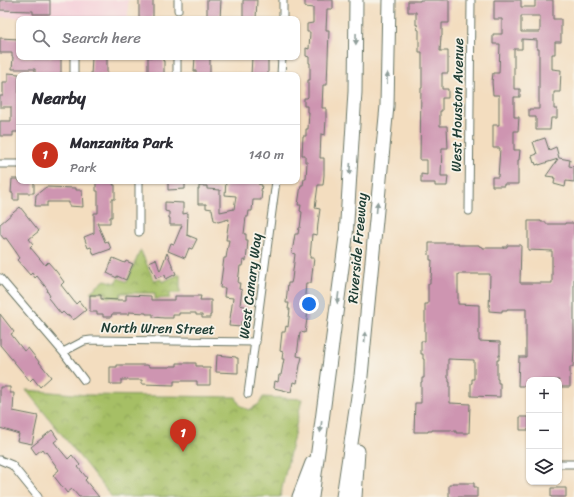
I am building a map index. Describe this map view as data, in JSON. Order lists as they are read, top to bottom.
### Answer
{
  "streets": {
    "highway": ["Riverside Freeway"],
    "street": ["West Houston Avenue", "West Canary Way", "North Wren Street"]
  },
  "crossings": [
    ["West Canary Way", "North Wren Street"]
  ],
  "page": {
    "search": "Search here",
    "heading": "Nearby",
    "list": [
      {
        "mark": "1",
        "name": "Manzanita Park",
        "note": "Park",
        "value": "140 m"
      }
    ],
    "map_buttons": ["+", "−"],
    "pins": "1"
  }
}
